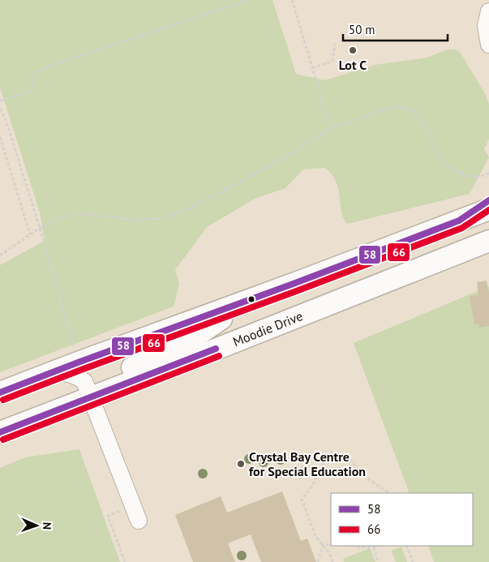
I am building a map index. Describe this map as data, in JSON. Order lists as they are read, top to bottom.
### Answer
{
  "streets": {
    "main road": ["Moodie Drive"]
  },
  "places": ["Lot C", "Crystal Bay Centre for Special Education"],
  "lines": ["transit line 58", "transit line 66"],
  "legend": ["58", "66"],
  "scale_bar": "50 m",
  "north": "right"
}
